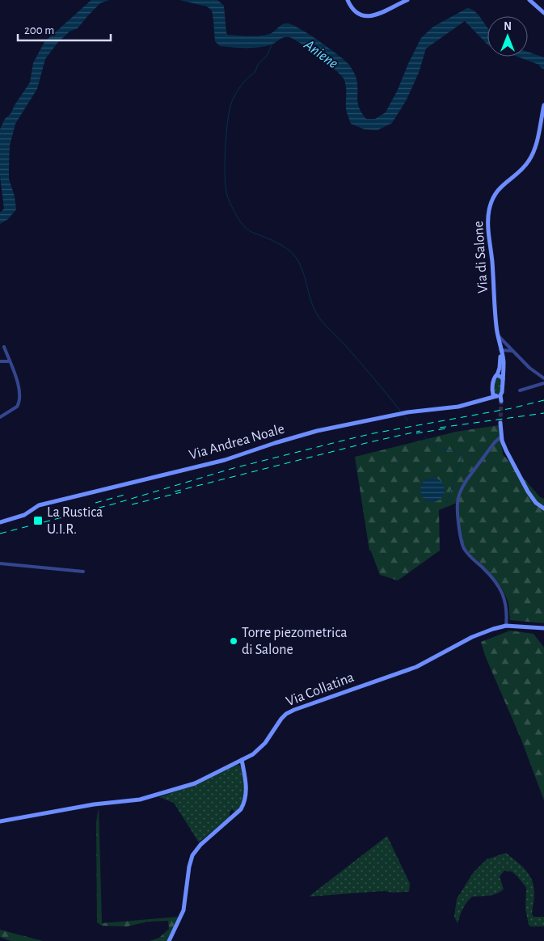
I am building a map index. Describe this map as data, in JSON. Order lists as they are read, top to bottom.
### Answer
{
  "streets": {
    "street": ["Via di Salone", "Via Andrea Noale", "Via Collatina"]
  },
  "crossings": [
    ["Via di Salone", "Via Andrea Noale"]
  ],
  "water": ["Aniene"],
  "places": {
    "transit": ["La Rustica U.I.R."],
    "other": ["Torre piezometrica di Salone"]
  },
  "scale_bar": "200 m",
  "north": "top"
}
